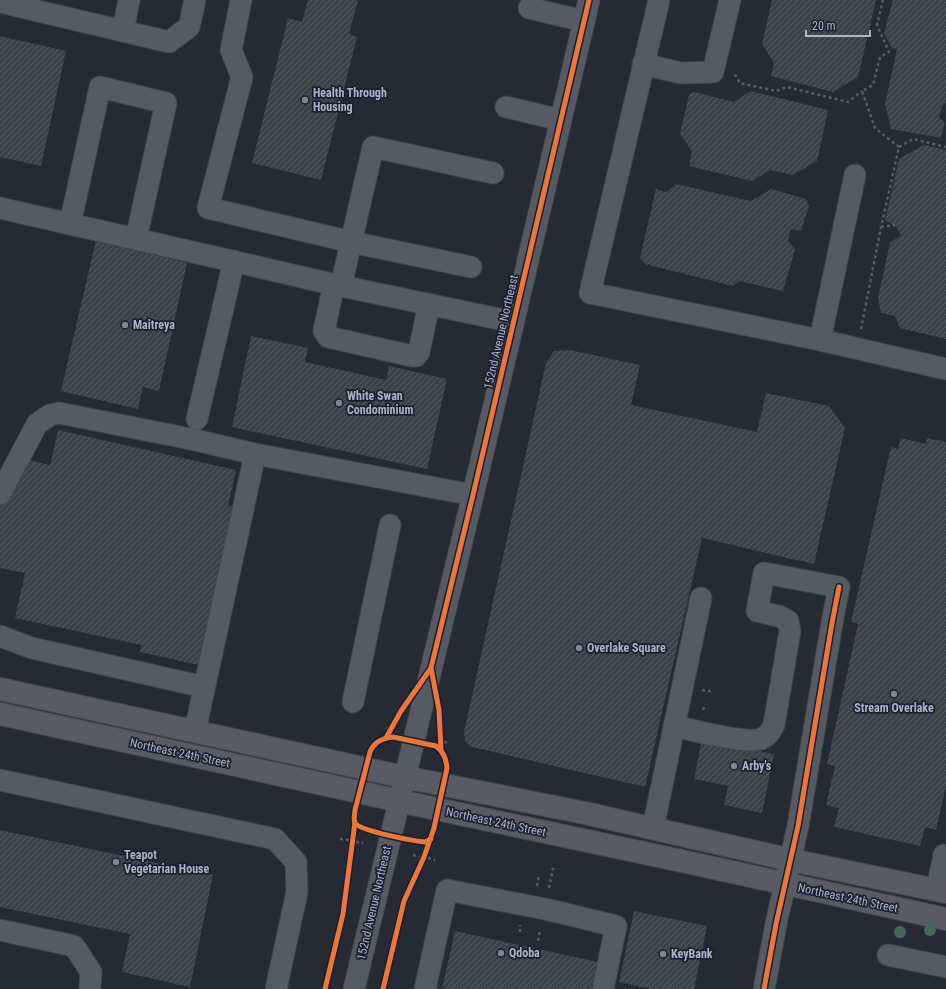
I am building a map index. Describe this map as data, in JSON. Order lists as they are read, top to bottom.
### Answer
{
  "streets": {
    "main road": ["Northeast 24th Street"],
    "street": ["152nd Avenue Northeast"]
  },
  "crossings": [
    ["152nd Avenue Northeast", "Northeast 24th Street"]
  ],
  "places": [
    "Health Through Housing",
    "Maitreya",
    "White Swan Condominium",
    "Overlake Square",
    "Stream Overlake",
    "Arby's",
    "Teapot Vegetarian House",
    "Qdoba",
    "KeyBank"
  ],
  "scale_bar": "20 m"
}
